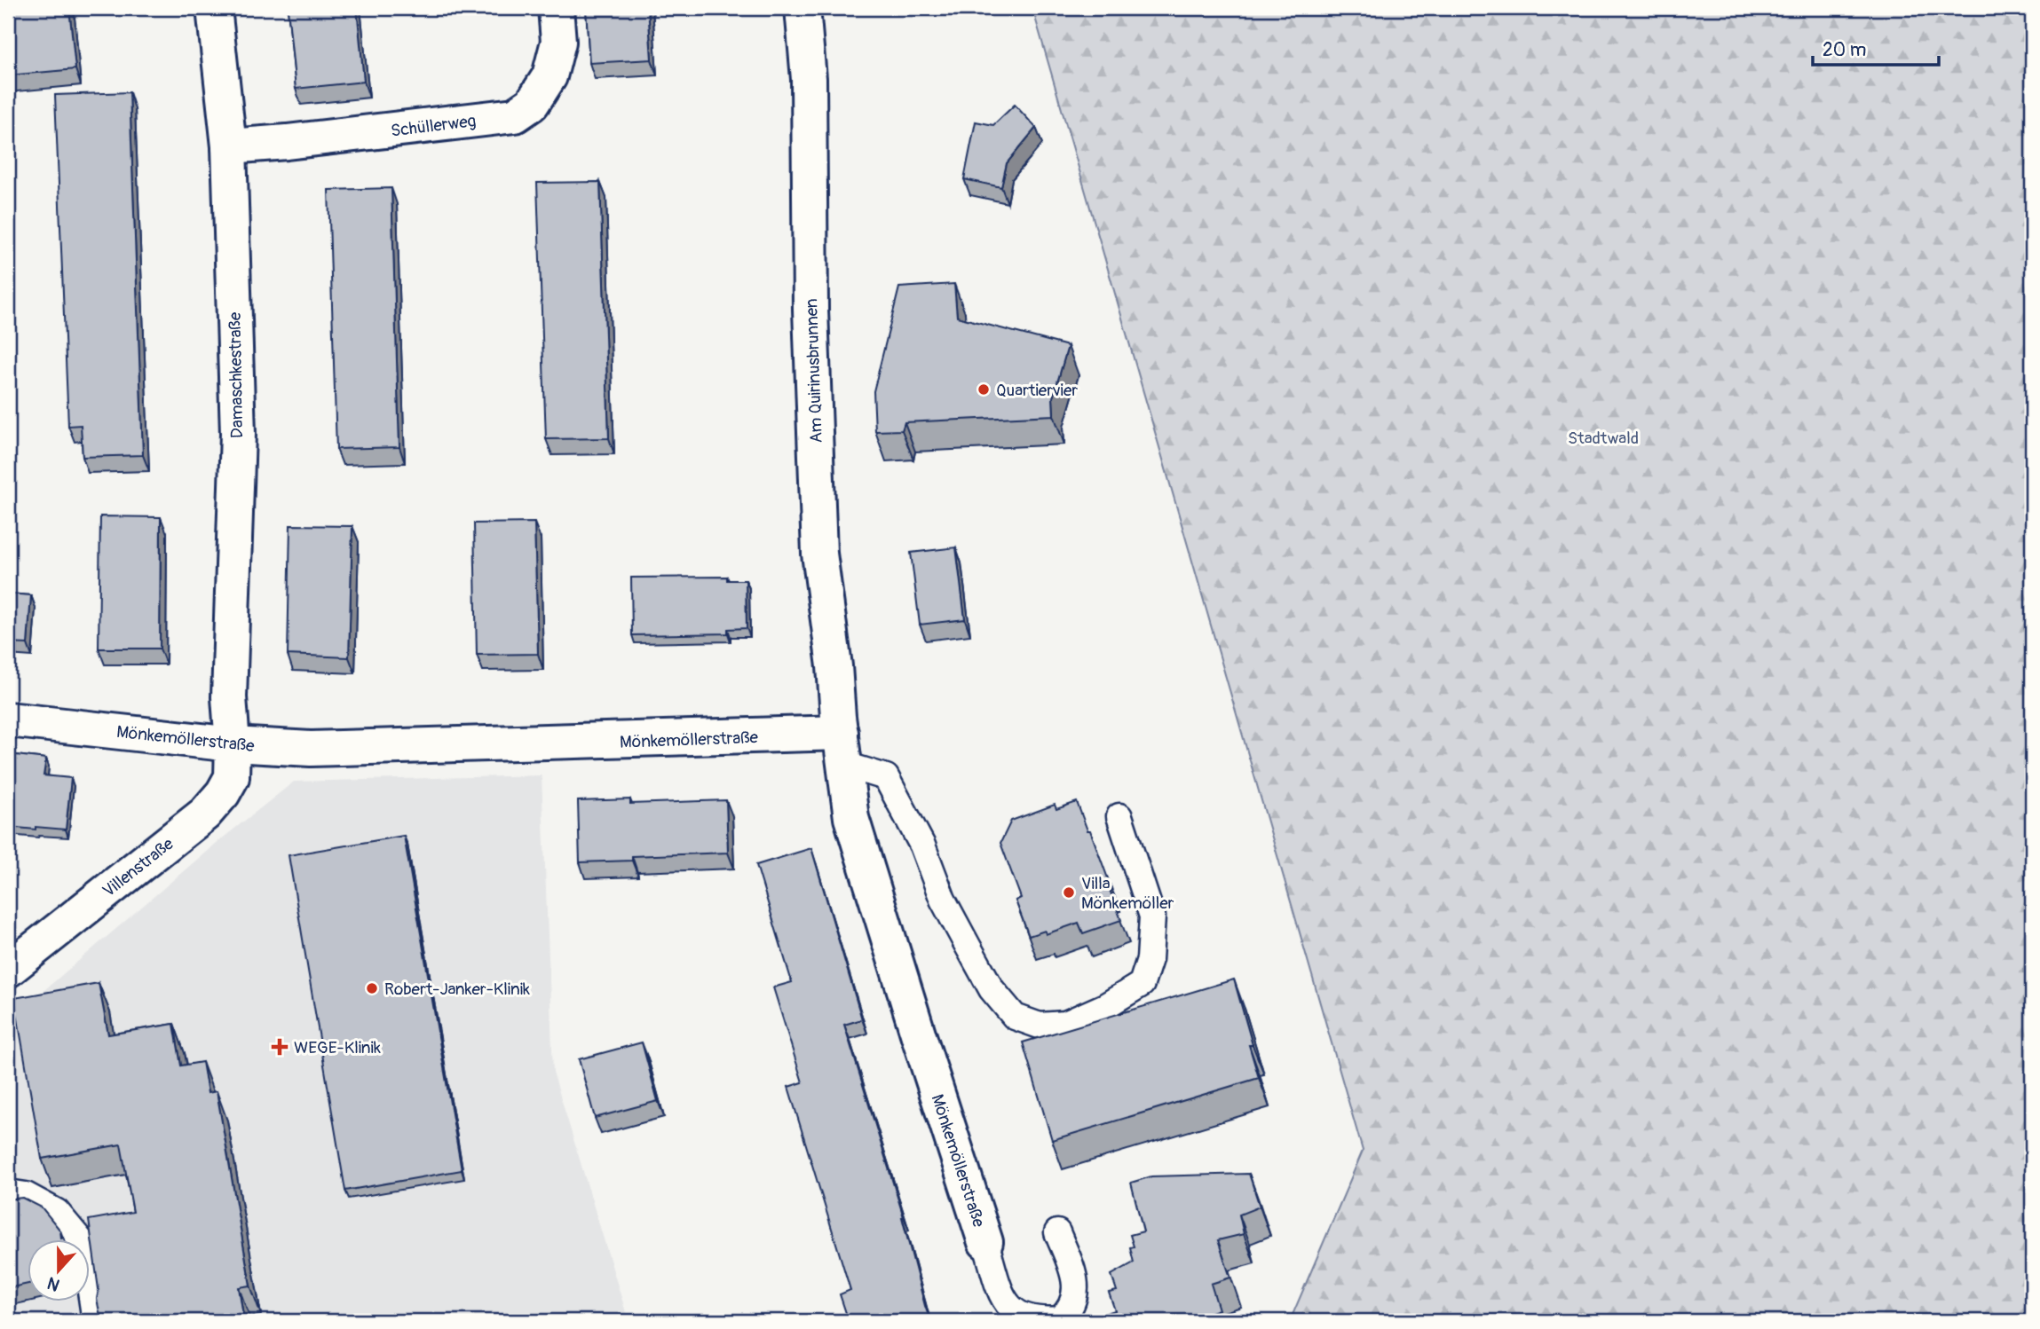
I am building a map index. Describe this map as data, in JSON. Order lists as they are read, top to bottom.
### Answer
{
  "streets": {
    "street": [
      "Schüllerweg",
      "Am Quirinusbrunnen",
      "Damaschkestraße",
      "Mönkemöllerstraße",
      "Villenstraße"
    ]
  },
  "crossings": [
    ["Schüllerweg", "Damaschkestraße"],
    ["Am Quirinusbrunnen", "Mönkemöllerstraße"],
    ["Damaschkestraße", "Mönkemöllerstraße"],
    ["Damaschkestraße", "Villenstraße"],
    ["Mönkemöllerstraße", "Villenstraße"]
  ],
  "parks": ["Stadtwald"],
  "places": {
    "other": ["Quartiervier", "Villa Mönkemöller", "Robert-Janker-Klinik"],
    "health": ["WEGE-Klinik"]
  },
  "scale_bar": "20 m",
  "north": "bottom"
}
